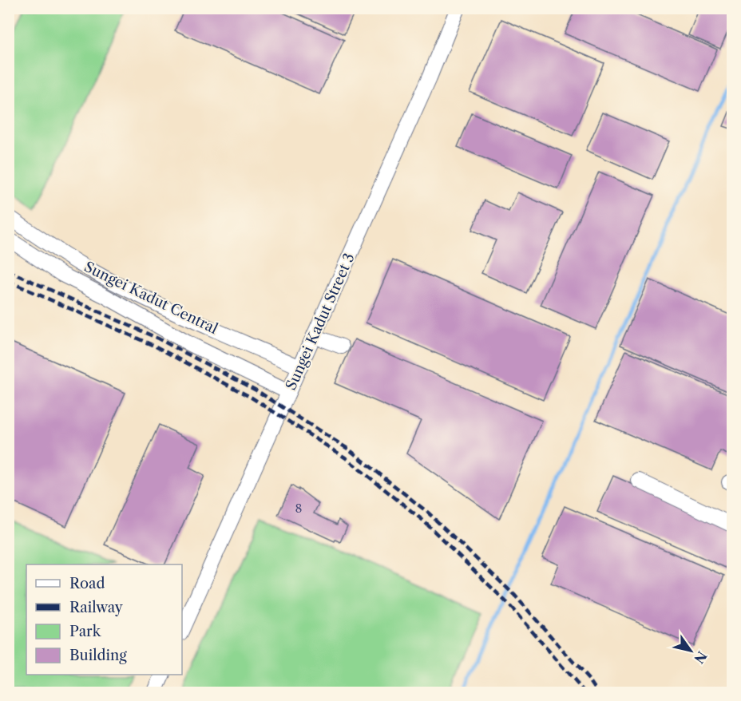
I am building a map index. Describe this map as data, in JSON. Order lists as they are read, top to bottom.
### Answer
{
  "streets": {
    "street": ["Sungei Kadut Central", "Sungei Kadut Street 3"]
  },
  "crossings": [
    ["Sungei Kadut Central", "Sungei Kadut Street 3"]
  ],
  "house_numbers": ["8"],
  "legend": [
    "Road",
    "Railway",
    "Park",
    "Building"
  ],
  "north": "bottom right"
}
